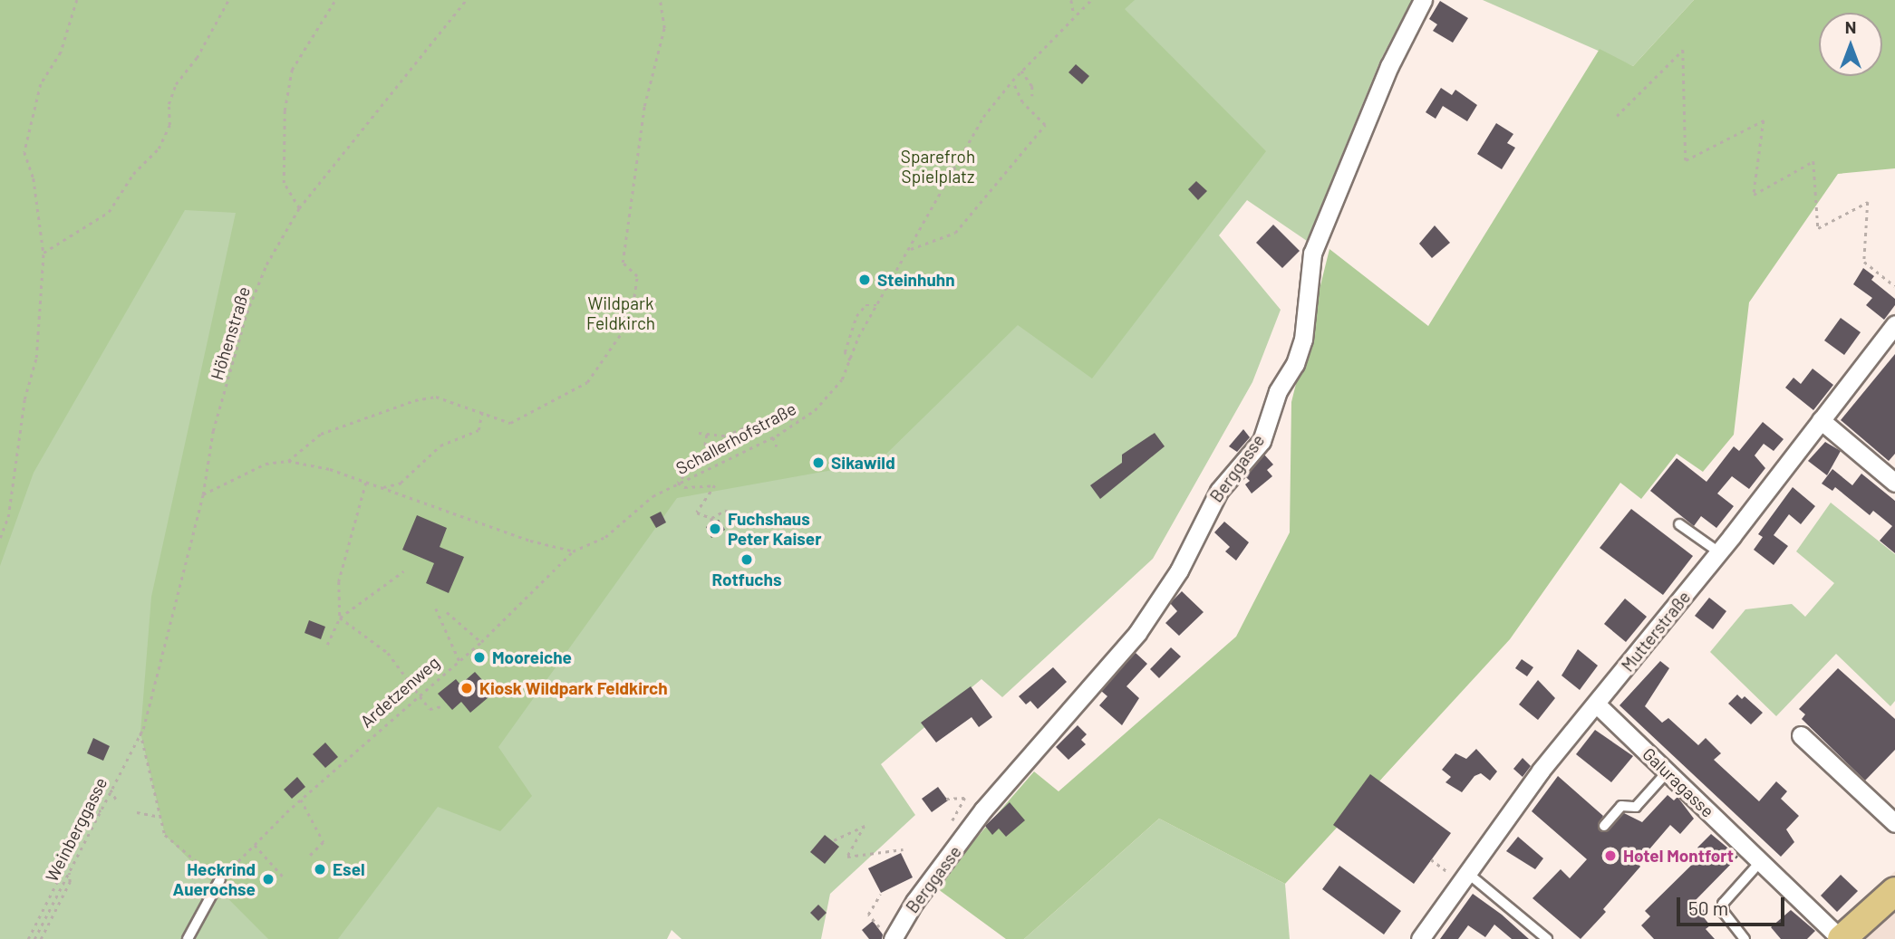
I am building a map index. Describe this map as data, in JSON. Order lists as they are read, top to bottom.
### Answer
{
  "streets": {
    "street": ["Berggasse", "Mutterstraße", "Galuragasse"],
    "path": [
      "Höhenstraße",
      "Schallerhofstraße",
      "Ardetzenweg",
      "Weinberggasse"
    ]
  },
  "crossings": [
    ["Höhenstraße", "Weinberggasse"],
    ["Schallerhofstraße", "Ardetzenweg"],
    ["Mutterstraße", "Galuragasse"]
  ],
  "parks": ["Sparefroh Spielplatz", "Wildpark Feldkirch"],
  "places": [
    "Steinhuhn",
    "Sikawild",
    "Fuchshaus Peter Kaiser",
    "Rotfuchs",
    "Mooreiche",
    "Kiosk Wildpark Feldkirch",
    "Hotel Montfort",
    "Esel",
    "Heckrind Auerochse"
  ],
  "scale_bar": "50 m",
  "north": "top"
}
